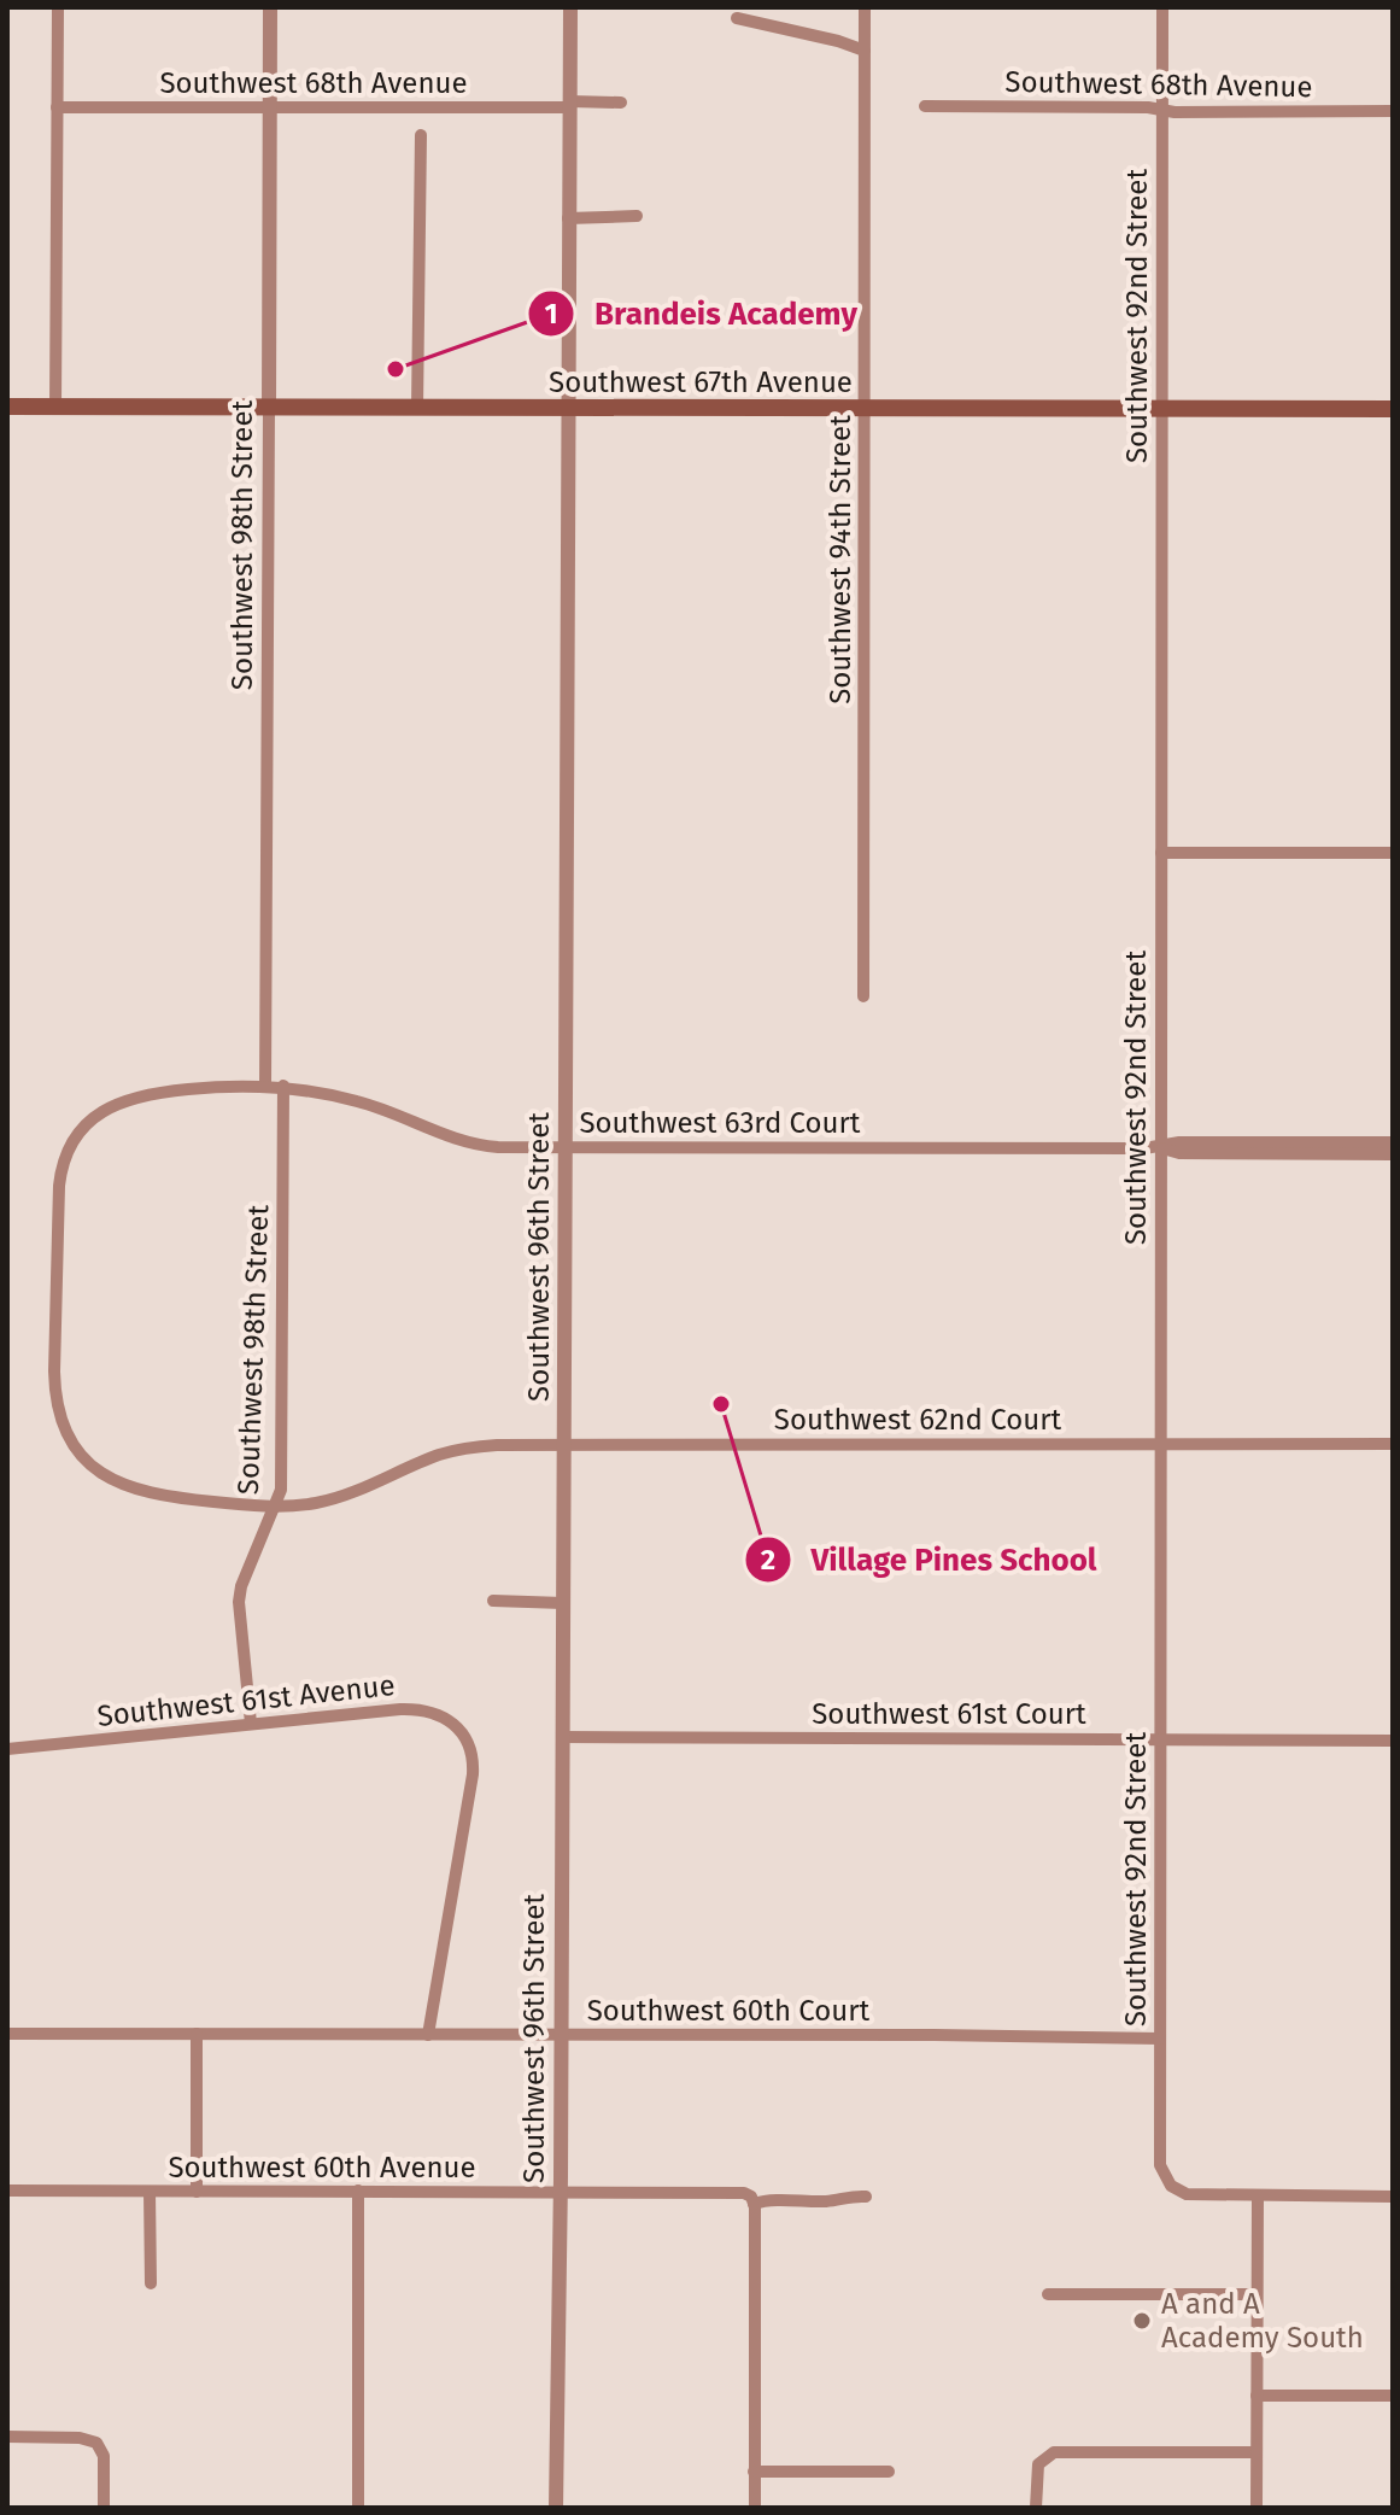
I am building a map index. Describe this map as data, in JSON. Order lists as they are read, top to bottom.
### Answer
{
  "streets": {
    "main road": ["Southwest 67th Avenue"],
    "street": [
      "Southwest 68th Avenue",
      "Southwest 92nd Street",
      "Southwest 98th Street",
      "Southwest 94th Street",
      "Southwest 63rd Court",
      "Southwest 96th Street",
      "Southwest 62nd Court",
      "Southwest 61st Avenue",
      "Southwest 61st Court",
      "Southwest 60th Court",
      "Southwest 60th Avenue"
    ]
  },
  "crossings": [
    ["Southwest 68th Avenue", "Southwest 92nd Street"],
    ["Southwest 68th Avenue", "Southwest 98th Street"],
    ["Southwest 68th Avenue", "Southwest 96th Street"],
    ["Southwest 92nd Street", "Southwest 67th Avenue"],
    ["Southwest 92nd Street", "Southwest 63rd Court"],
    ["Southwest 92nd Street", "Southwest 62nd Court"],
    ["Southwest 92nd Street", "Southwest 61st Court"],
    ["Southwest 92nd Street", "Southwest 60th Court"],
    ["Southwest 67th Avenue", "Southwest 98th Street"],
    ["Southwest 67th Avenue", "Southwest 94th Street"],
    ["Southwest 67th Avenue", "Southwest 96th Street"],
    ["Southwest 98th Street", "Southwest 63rd Court"],
    ["Southwest 98th Street", "Southwest 62nd Court"],
    ["Southwest 98th Street", "Southwest 61st Avenue"],
    ["Southwest 63rd Court", "Southwest 96th Street"],
    ["Southwest 63rd Court", "Southwest 62nd Court"],
    ["Southwest 96th Street", "Southwest 62nd Court"],
    ["Southwest 96th Street", "Southwest 61st Court"],
    ["Southwest 96th Street", "Southwest 60th Court"],
    ["Southwest 96th Street", "Southwest 60th Avenue"],
    ["Southwest 61st Avenue", "Southwest 60th Court"]
  ],
  "places": ["Brandeis Academy", "Village Pines School", "A and A Academy South"]
}
